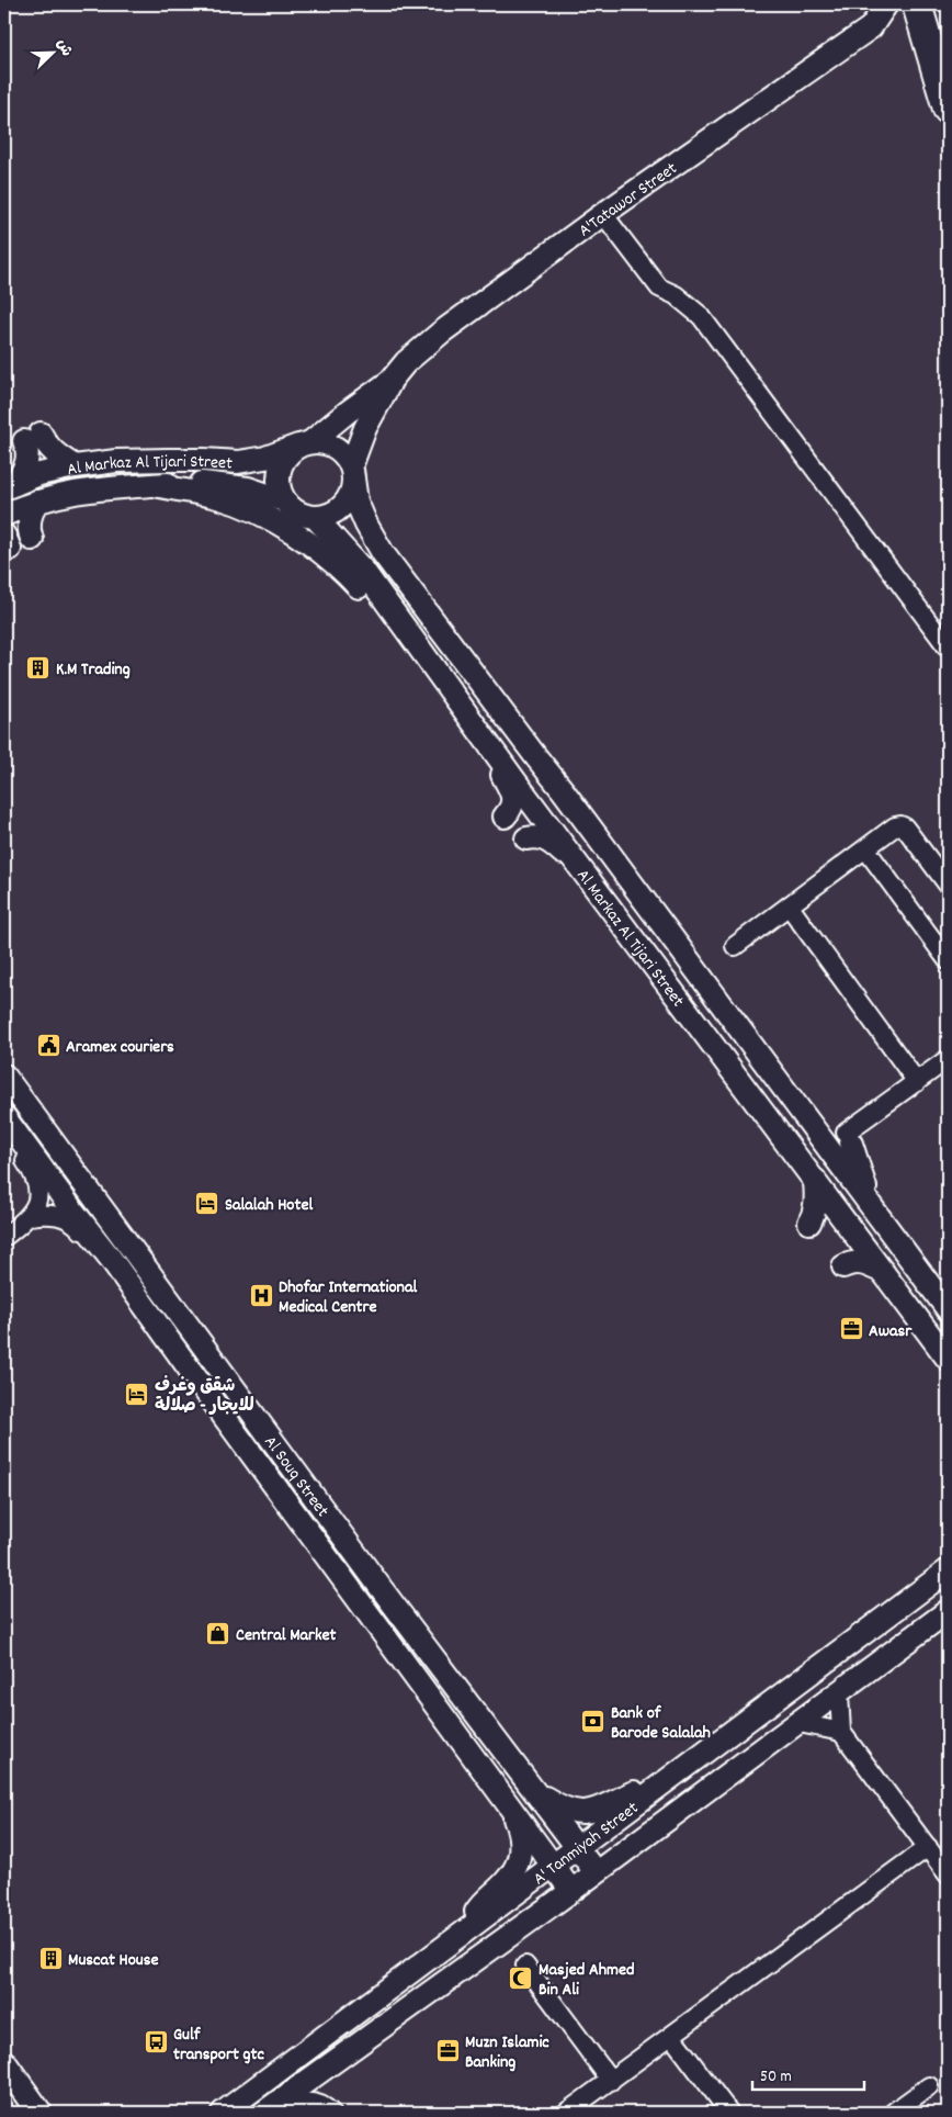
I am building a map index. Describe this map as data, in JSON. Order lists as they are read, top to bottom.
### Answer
{
  "streets": {
    "street": [
      "A'Tatawor Street",
      "Al Markaz Al Tijari Street",
      "Al Souq Street",
      "A' Tanmiyah Street"
    ]
  },
  "crossings": [
    ["A'Tatawor Street", "Al Markaz Al Tijari Street"],
    ["Al Souq Street", "A' Tanmiyah Street"]
  ],
  "places": {
    "building": ["K.M Trading", "Muscat House"],
    "public building": ["Aramex couriers"],
    "hotel": ["Salalah Hotel", "شقق وغرف للايجار - صلالة"],
    "hospital": ["Dhofar International Medical Centre"],
    "office": ["Awasr", "Muzn Islamic Banking"],
    "shop": ["Central Market"],
    "bank": ["Bank of Barode Salalah"],
    "mosque": ["Masjed Ahmed Bin Ali"],
    "bus stop": ["Gulf transport gtc"]
  },
  "scale_bar": "50 m",
  "north": "top right"
}
